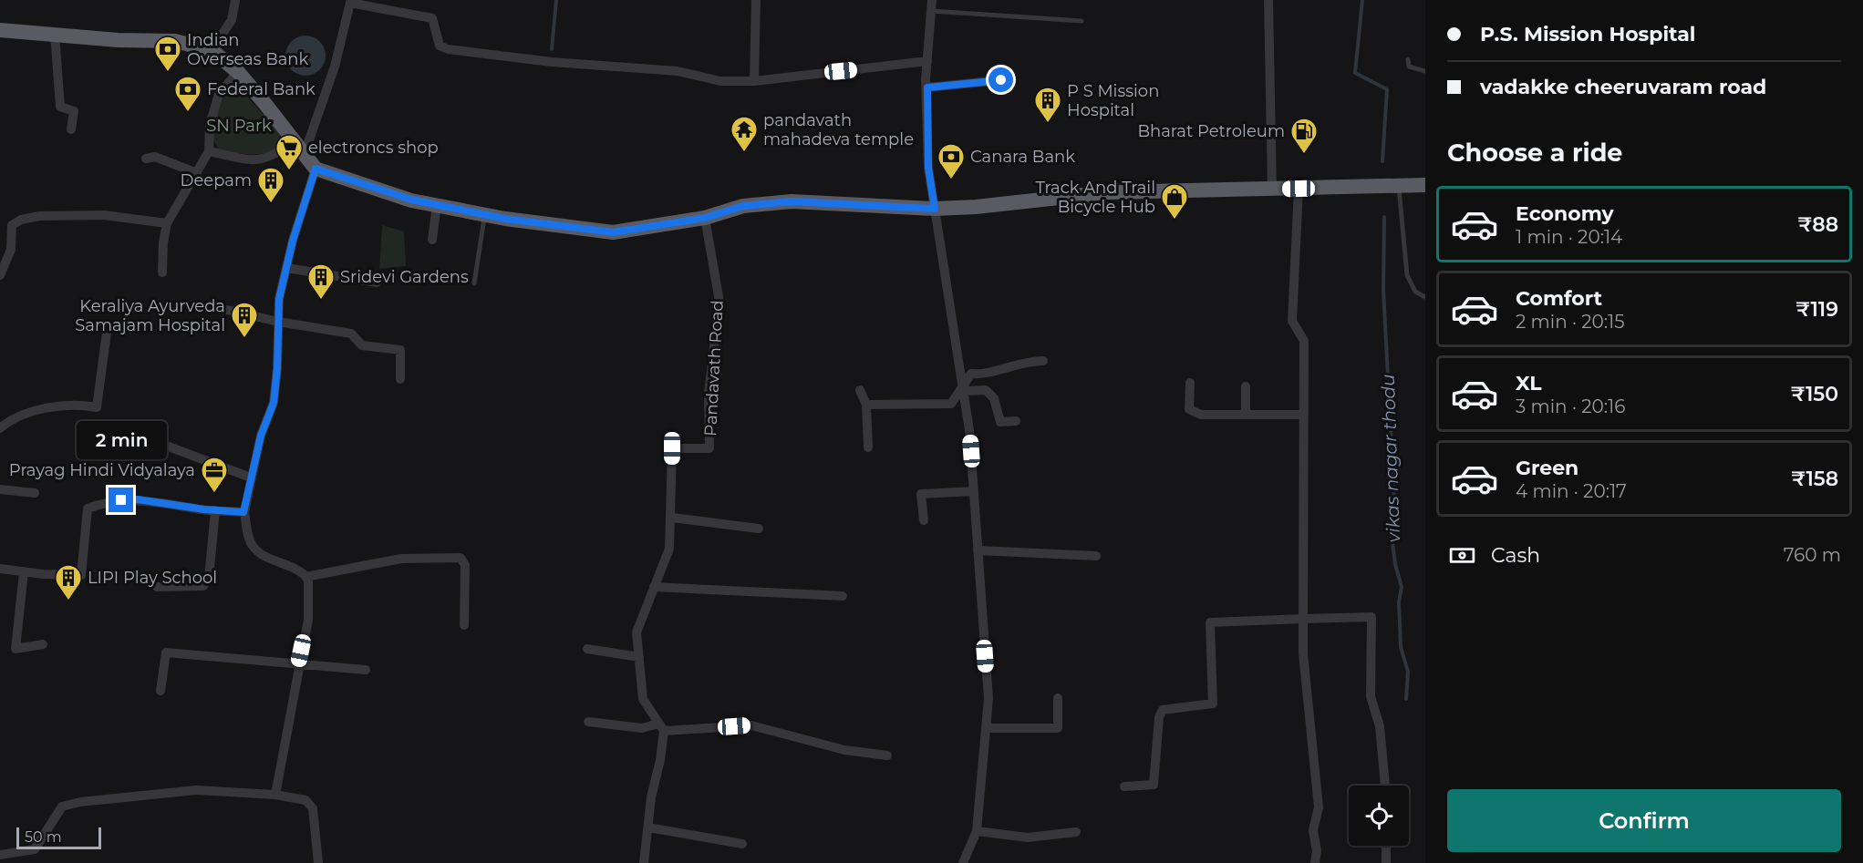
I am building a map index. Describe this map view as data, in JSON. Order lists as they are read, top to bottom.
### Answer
{
  "streets": {
    "street": ["Pandavath Road"]
  },
  "water": ["vikas nagar thodu"],
  "parks": ["SN Park"],
  "places": {
    "bank": ["Indian Overseas Bank", "Federal Bank", "Canara Bank"],
    "building": [
      "P S Mission Hospital",
      "Deepam",
      "Sridevi Gardens",
      "Keraliya Ayurveda Samajam Hospital",
      "LIPI Play School"
    ],
    "temple": ["pandavath mahadeva temple"],
    "fuel station": ["Bharat Petroleum"],
    "supermarket": ["electroncs shop"],
    "shop": ["Track And Trail Bicycle Hub"],
    "office": ["Prayag Hindi Vidyalaya"]
  },
  "scale_bar": "50 m",
  "page": {
    "banner": ["P.S. Mission Hospital", "vadakke cheeruvaram road"],
    "heading": "Choose a ride",
    "list": [
      {
        "name": "Economy",
        "note": "1 min · 20:14",
        "value": "₹88"
      },
      {
        "name": "Comfort",
        "note": "2 min · 20:15",
        "value": "₹119"
      },
      {
        "name": "XL",
        "note": "3 min · 20:16",
        "value": "₹150"
      },
      {
        "name": "Green",
        "note": "4 min · 20:17",
        "value": "₹158"
      }
    ],
    "bubble": "2 min",
    "pay": ["Cash", "760 m"],
    "buttons": "Confirm",
    "scale": "50 m"
  }
}
